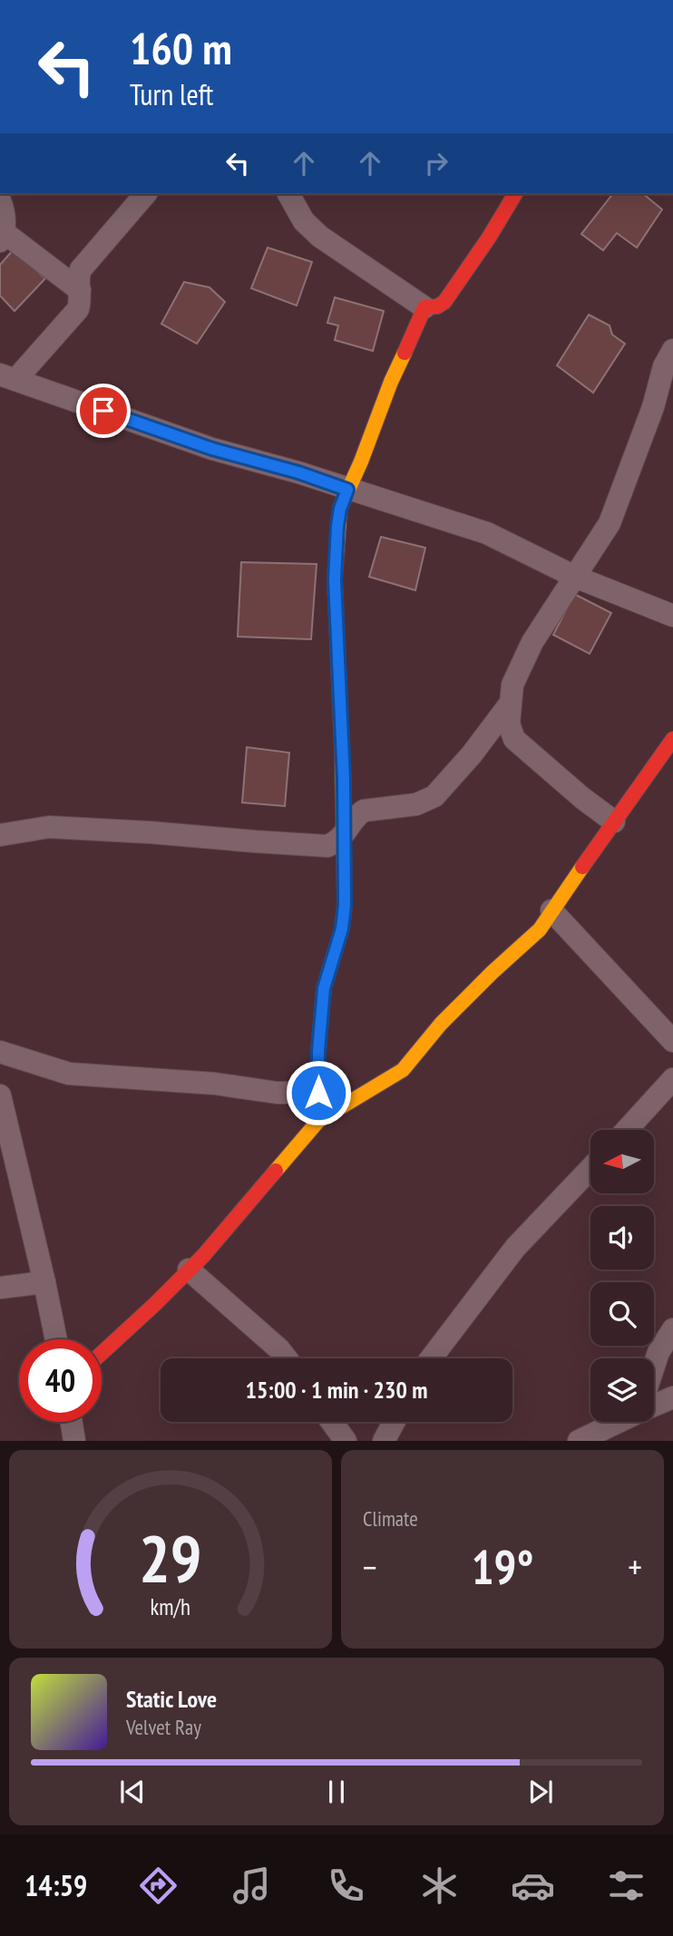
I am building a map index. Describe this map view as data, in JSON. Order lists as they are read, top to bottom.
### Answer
{
  "north": "left",
  "page": {
    "turn": ["160 m", "Turn left"],
    "limit": "40",
    "trip": "15:00 · 1 min · 230 m",
    "tile": "Climate",
    "heat": ["−", "19°", "+"],
    "song": ["Static Love", "Velvet Ray"],
    "tabs": "14:59",
    "gauge": ["29", "km/h"]
  }
}
